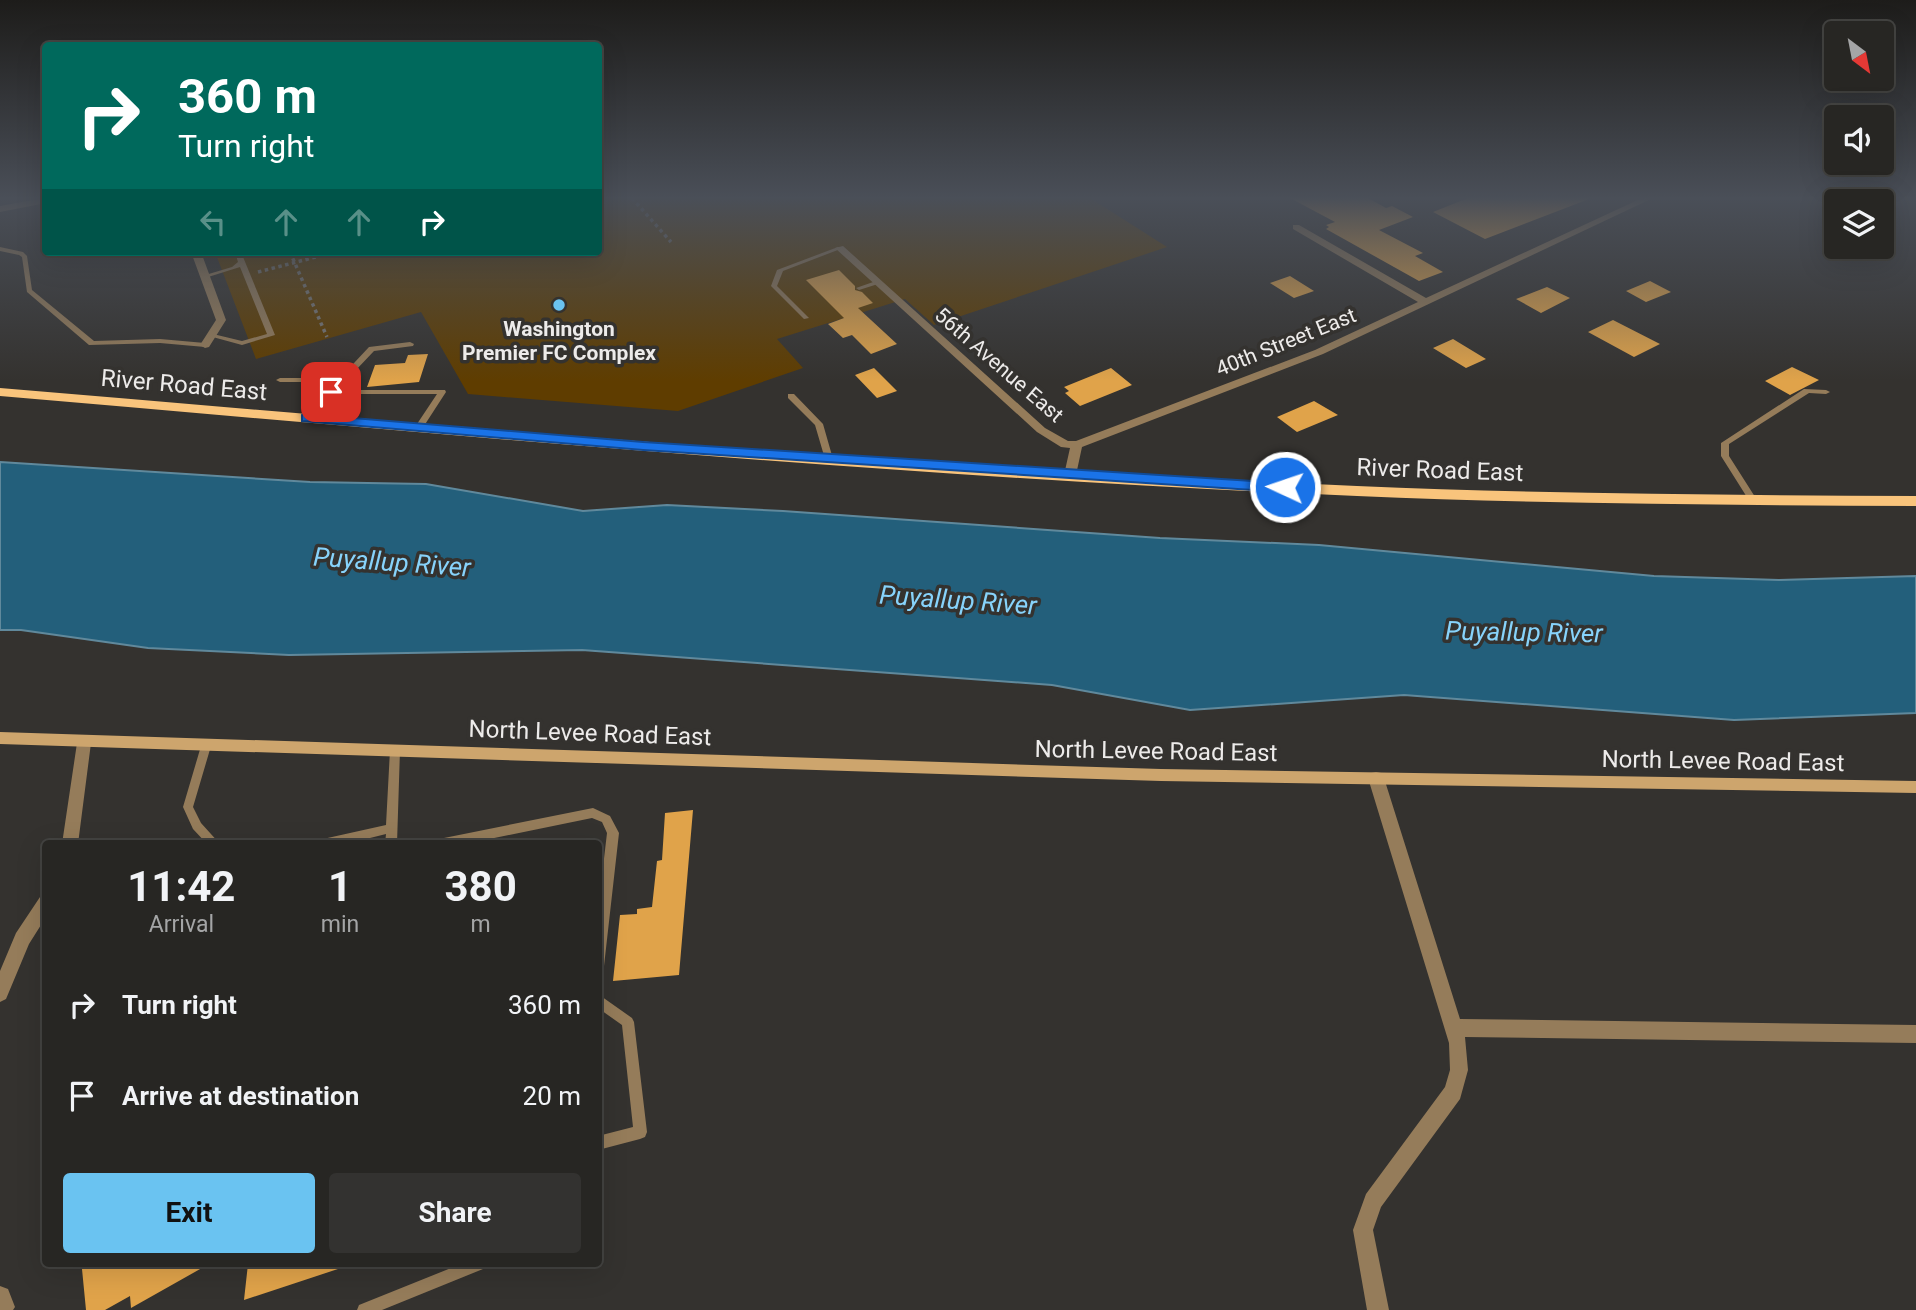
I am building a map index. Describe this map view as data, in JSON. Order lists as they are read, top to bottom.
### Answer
{
  "streets": {
    "main road": ["River Road East"],
    "street": ["40th Street East", "56th Avenue East", "North Levee Road East"]
  },
  "crossings": [
    ["40th Street East", "56th Avenue East"]
  ],
  "water": ["Puyallup River"],
  "places": ["Washington Premier FC Complex"],
  "north": "bottom right",
  "page": {
    "turn": ["360 m", "Turn right"],
    "eta": [
      "11:42",
      "Arrival",
      "1",
      "min",
      "380",
      "m"
    ],
    "list": [
      {
        "name": "Turn right",
        "value": "360 m"
      },
      {
        "name": "Arrive at destination",
        "value": "20 m"
      }
    ],
    "buttons": ["Exit", "Share"]
  }
}
